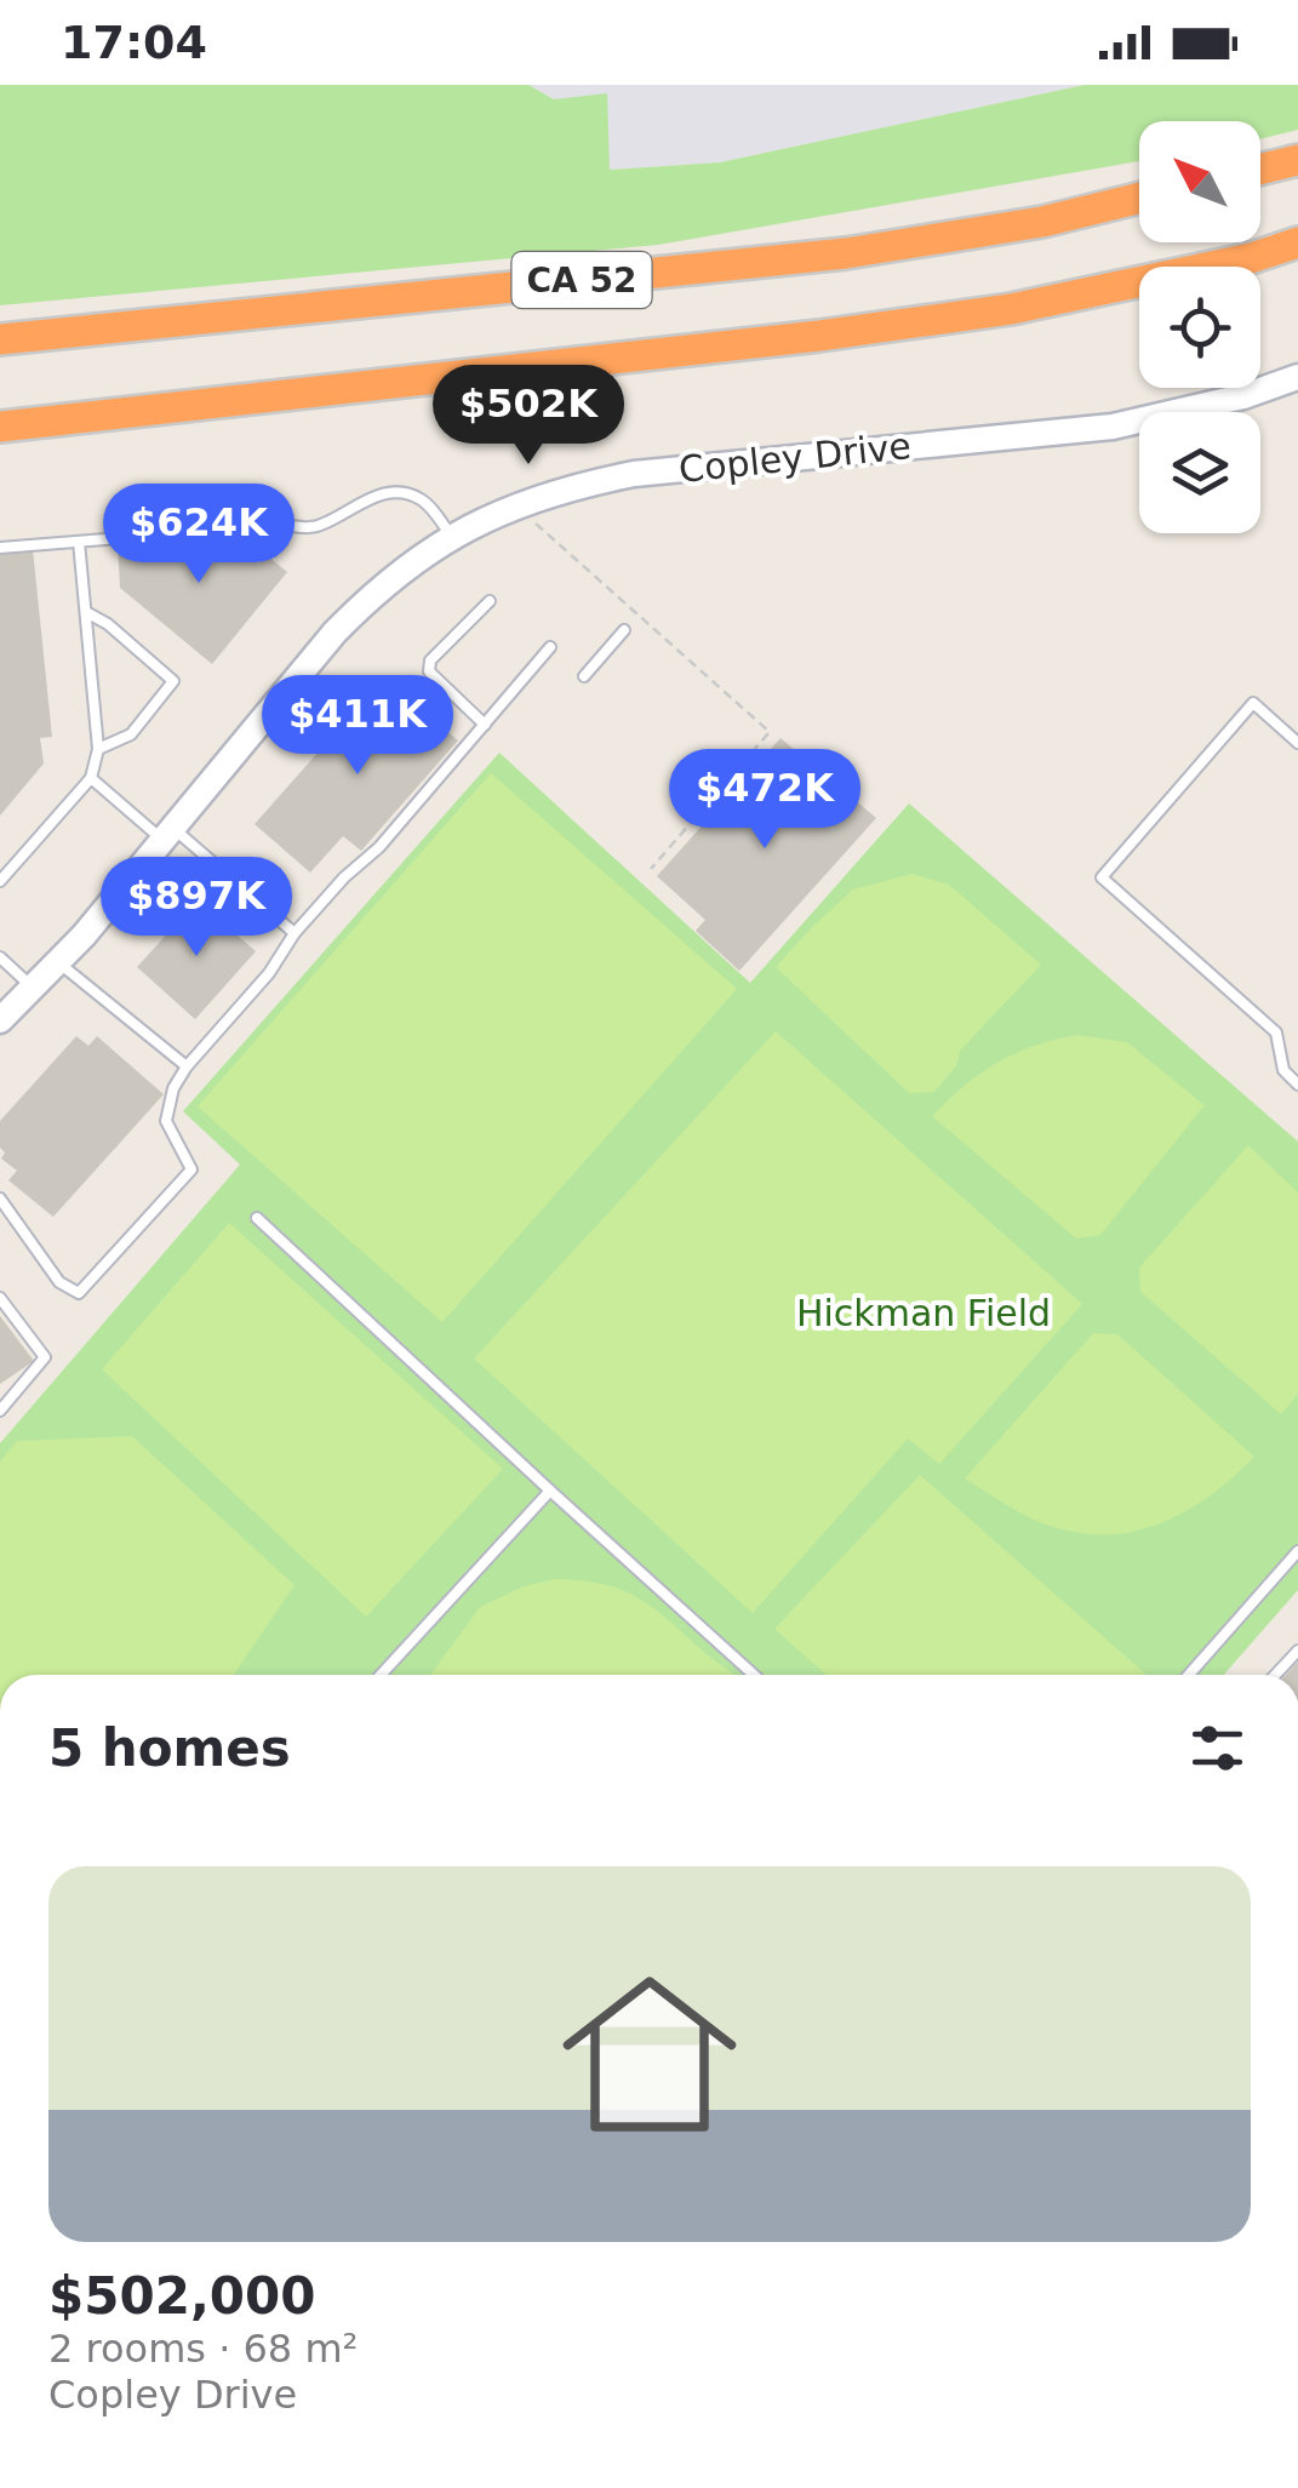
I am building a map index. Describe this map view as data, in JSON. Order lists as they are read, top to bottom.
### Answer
{
  "streets": {
    "highway": ["CA 52"],
    "street": ["Copley Drive"]
  },
  "parks": ["Hickman Field"],
  "north": "top left",
  "page": {
    "status": "17:04",
    "price": [
      "$502K",
      "$624K",
      "$411K",
      "$472K",
      "$897K"
    ],
    "heading": "5 homes",
    "list": [
      {
        "name": "$502,000",
        "note": "2 rooms · 68 m² · Copley Drive"
      }
    ]
  }
}
